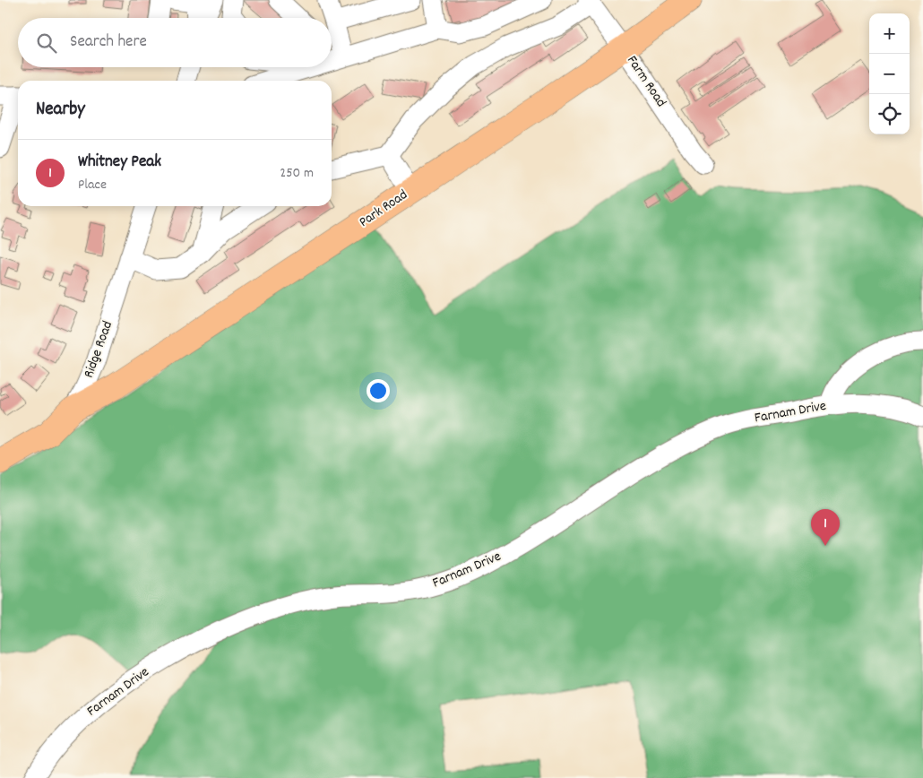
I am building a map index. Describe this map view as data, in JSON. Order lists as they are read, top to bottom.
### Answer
{
  "streets": {
    "main road": ["Park Road", "Ridge Road"],
    "street": ["Farm Road", "Farnam Drive"]
  },
  "crossings": [
    ["Farm Road", "Park Road"],
    ["Park Road", "Ridge Road"]
  ],
  "page": {
    "map_buttons": ["+", "−"],
    "search": "Search here",
    "heading": "Nearby",
    "list": [
      {
        "mark": "1",
        "name": "Whitney Peak",
        "note": "Place",
        "value": "250 m"
      }
    ],
    "pins": "1"
  }
}
